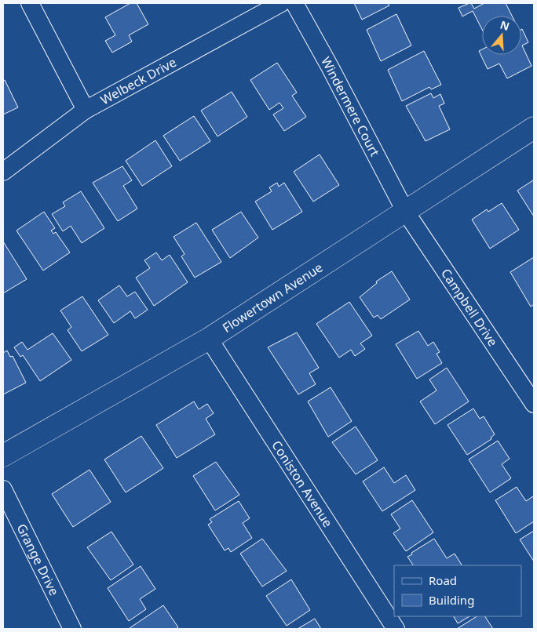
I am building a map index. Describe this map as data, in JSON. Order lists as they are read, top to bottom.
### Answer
{
  "streets": {
    "street": [
      "Welbeck Drive",
      "Windermere Court",
      "Flowertown Avenue",
      "Campbell Drive",
      "Coniston Avenue",
      "Grange Drive"
    ]
  },
  "crossings": [
    ["Windermere Court", "Flowertown Avenue"],
    ["Windermere Court", "Campbell Drive"],
    ["Flowertown Avenue", "Campbell Drive"],
    ["Flowertown Avenue", "Coniston Avenue"]
  ],
  "legend": ["Road", "Building"],
  "north": "top"
}
